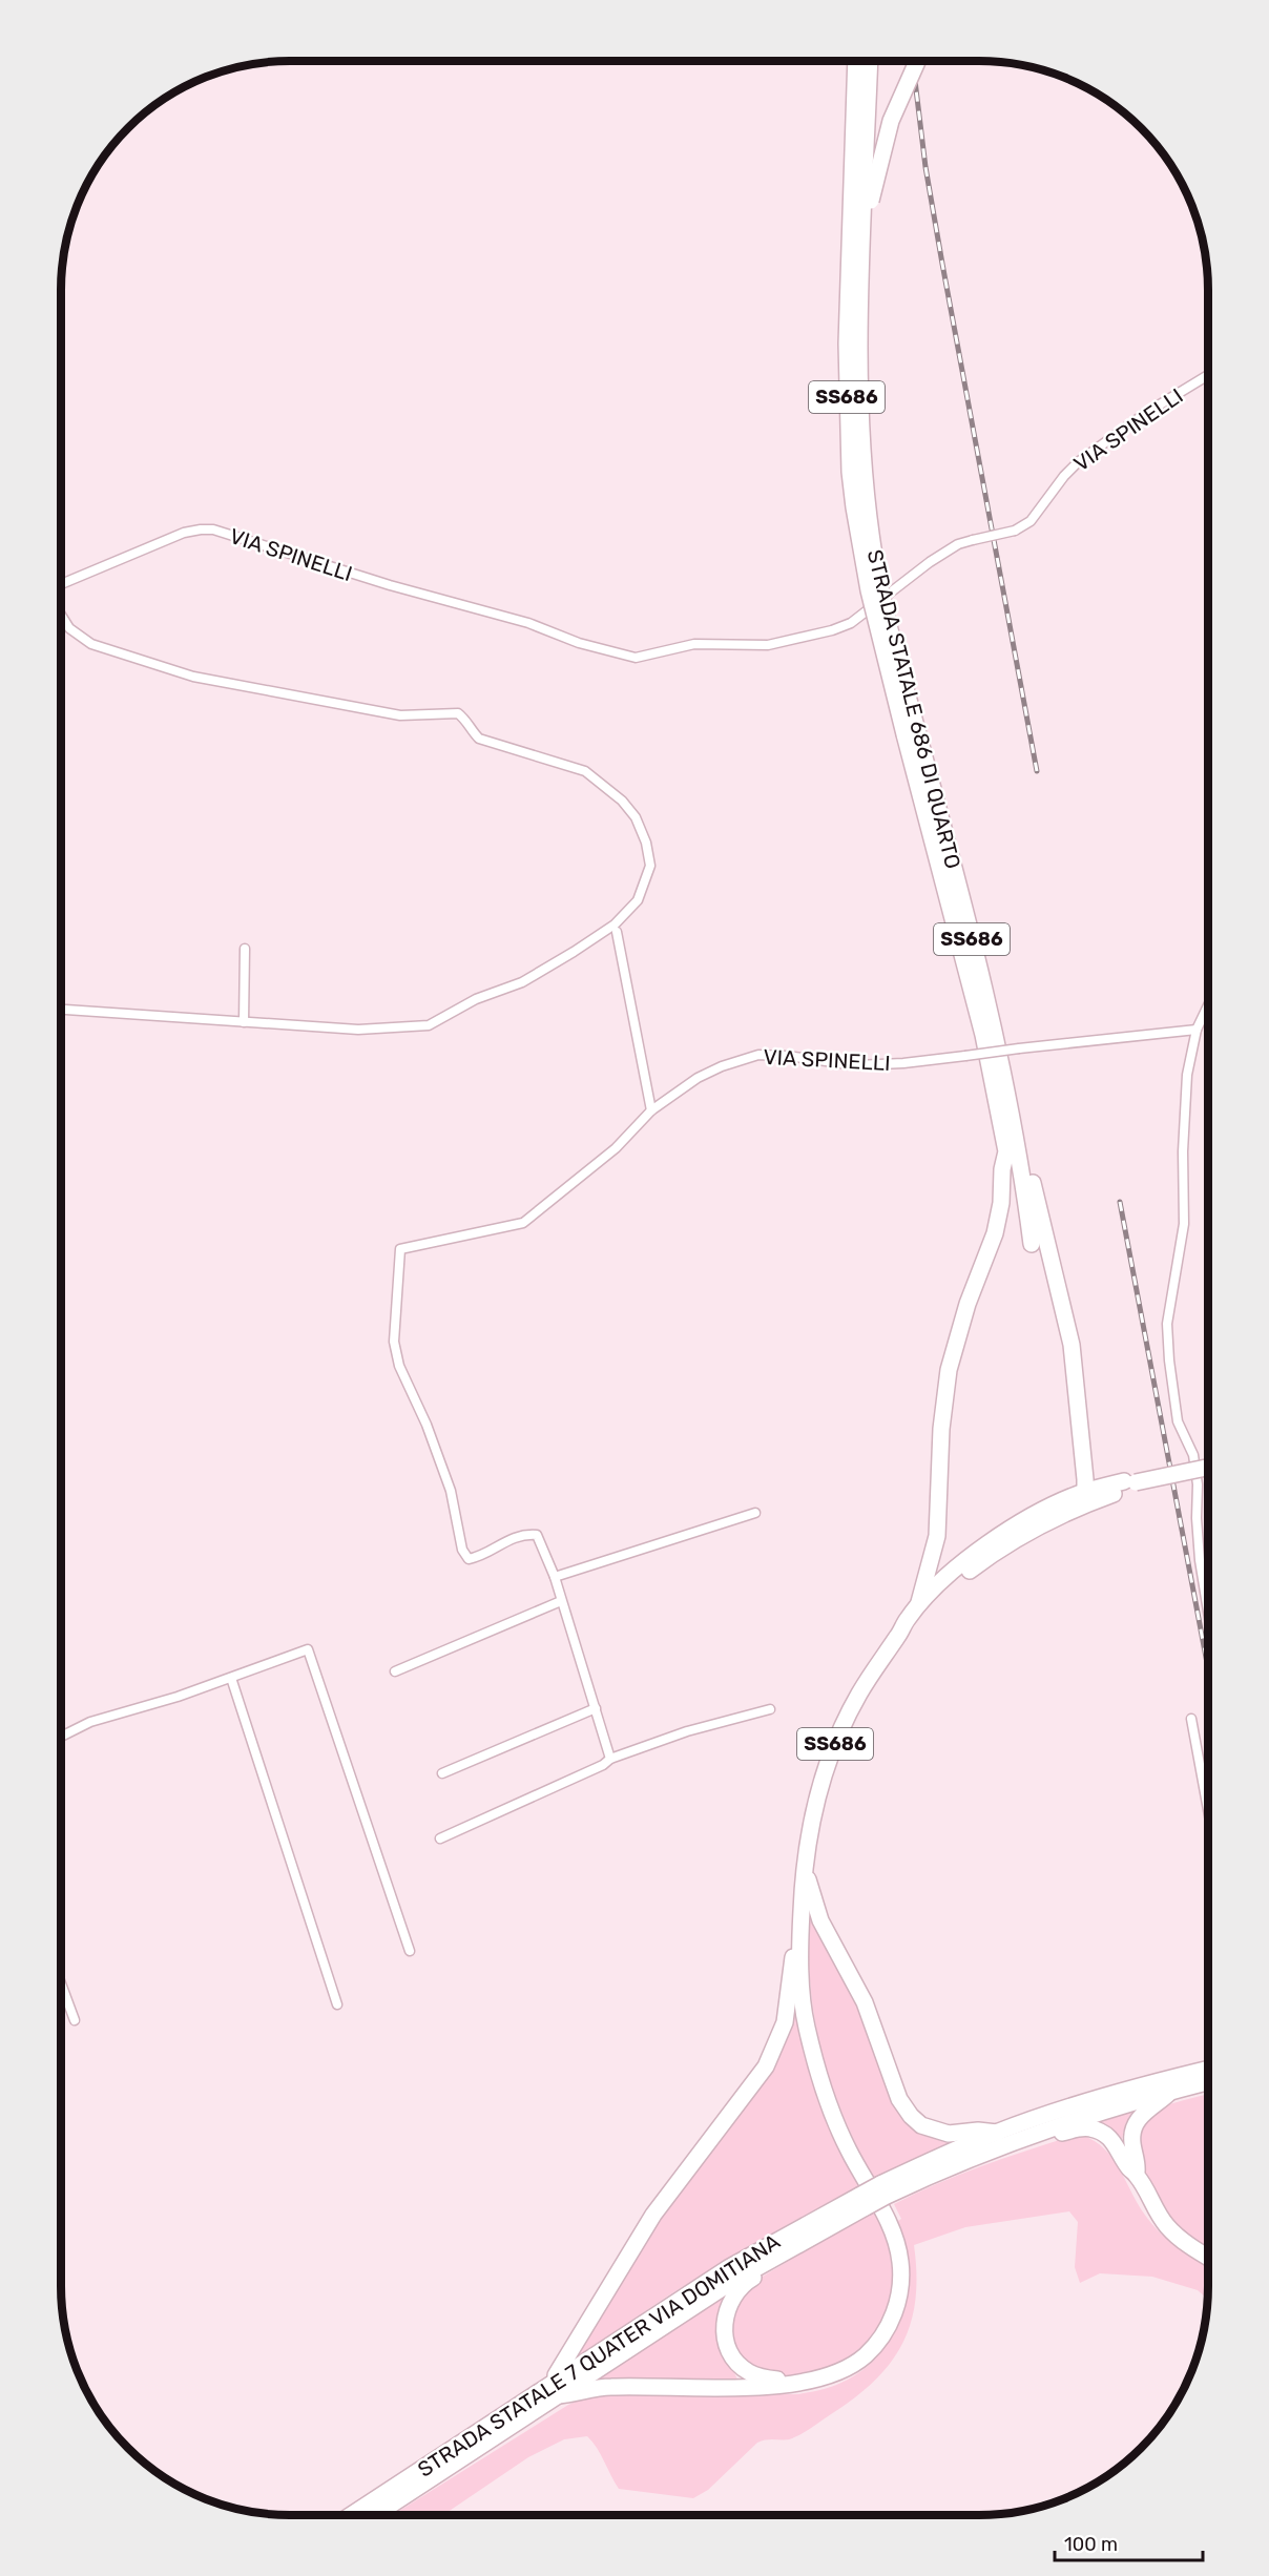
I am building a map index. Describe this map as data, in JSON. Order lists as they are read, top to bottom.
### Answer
{
  "streets": {
    "highway": ["SS686", "STRADA STATALE 686 DI QUARTO", "STRADA STATALE 7 QUATER VIA DOMITIANA"],
    "street": ["VIA SPINELLI"]
  },
  "crossings": [
    ["SS686", "STRADA STATALE 686 DI QUARTO"]
  ],
  "scale_bar": "100 m"
}
